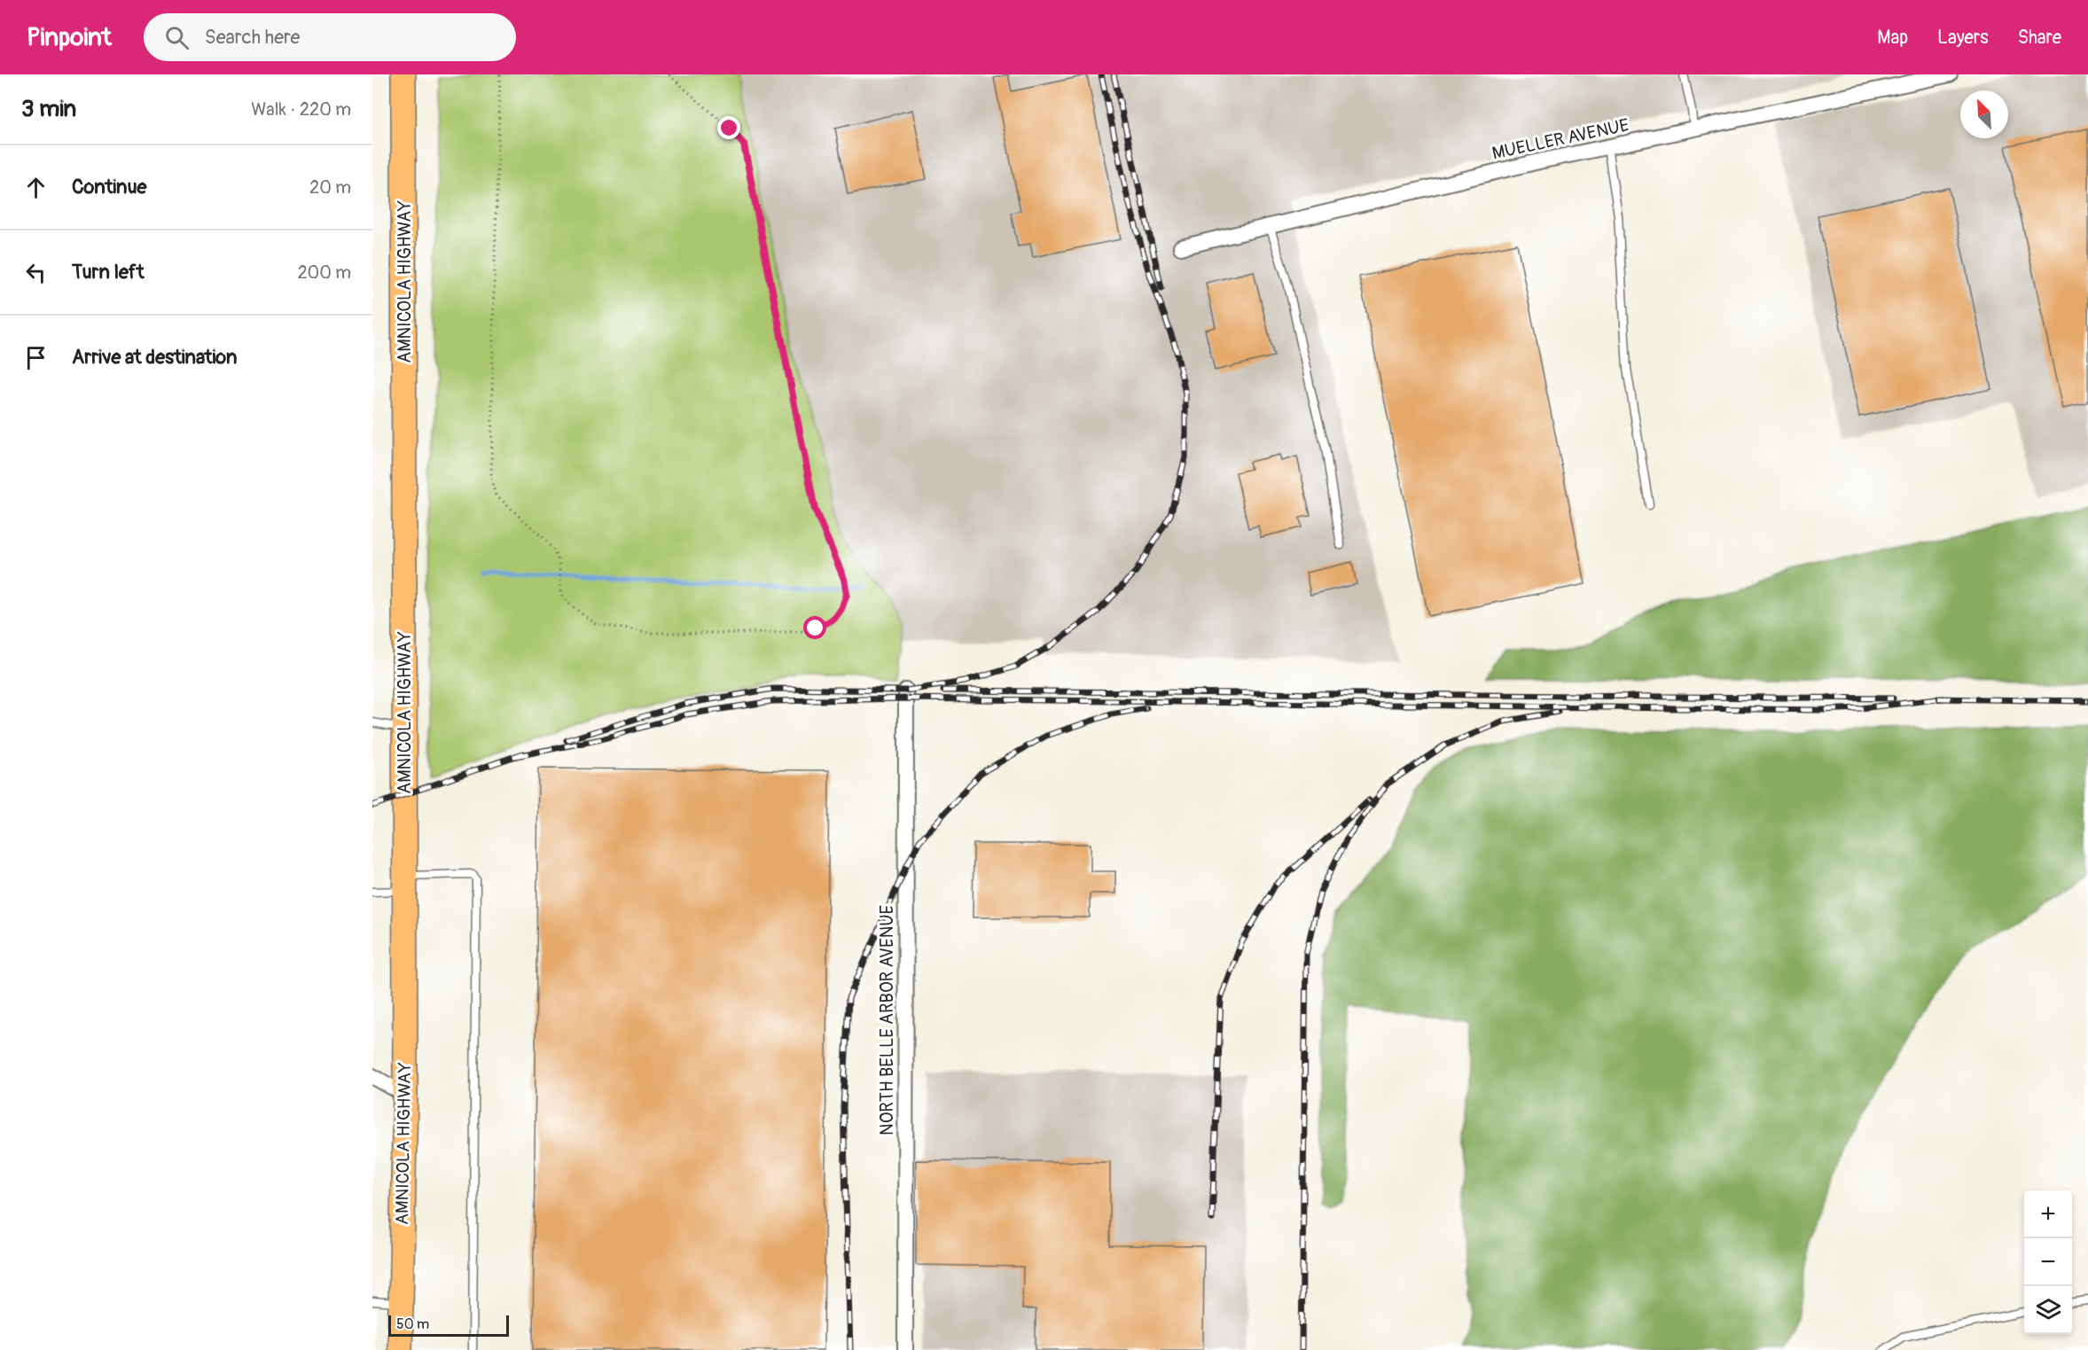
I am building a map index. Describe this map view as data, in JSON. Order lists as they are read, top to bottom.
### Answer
{
  "streets": {
    "main road": ["AMNICOLA HIGHWAY"],
    "street": ["MUELLER AVENUE", "NORTH BELLE ARBOR AVENUE"]
  },
  "scale_bar": "50 m",
  "north": "top left",
  "page": {
    "header": "Pinpoint",
    "search": "Search here",
    "nav": ["Map", "Layers", "Share"],
    "heading": ["3 min", "Walk · 220 m"],
    "list": [
      ["Continue", "20 m"],
      ["Turn left", "200 m"],
      "Arrive at destination"
    ],
    "map_buttons": ["+", "−"],
    "scale": "50 m"
  }
}
